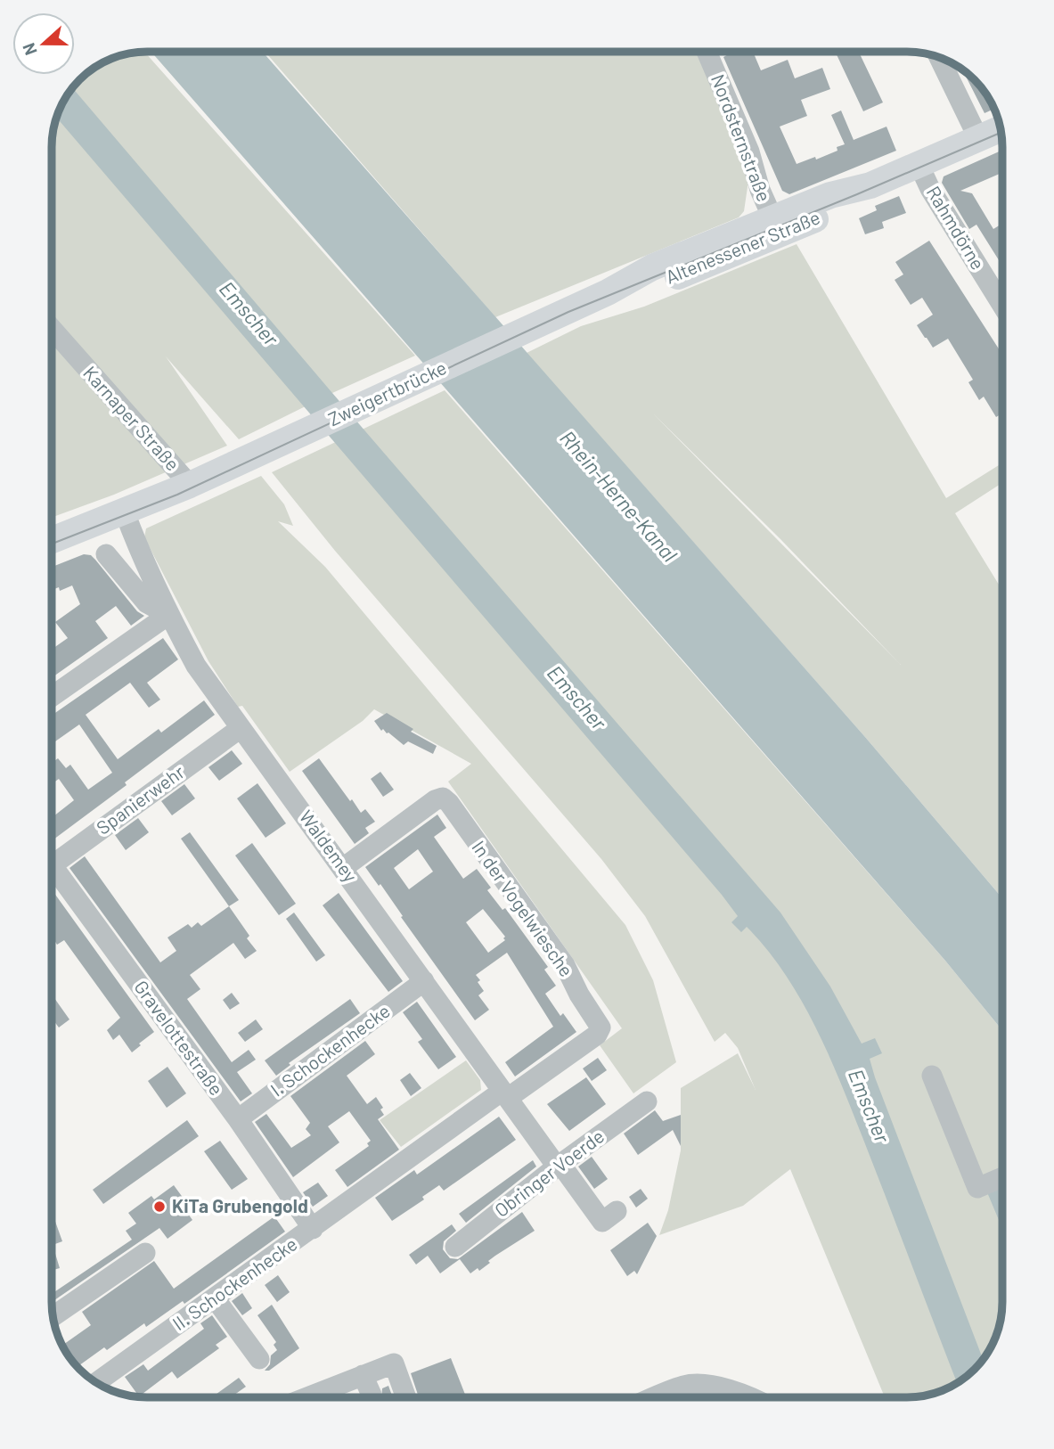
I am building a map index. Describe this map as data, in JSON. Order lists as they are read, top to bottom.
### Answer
{
  "streets": {
    "main road": ["Altenessener Straße", "Zweigertbrücke", "Karnaper Straße"],
    "street": [
      "Nordsternstraße",
      "Rahmdörne",
      "Spanierwehr",
      "Waldemey",
      "In der Vogelwiesche",
      "Gravelottestraße",
      "I. Schockenhecke",
      "Obringer Voerde",
      "II. Schockenhecke"
    ]
  },
  "crossings": [
    ["Nordsternstraße", "Altenessener Straße"],
    ["Rahmdörne", "Altenessener Straße"],
    ["Altenessener Straße", "Zweigertbrücke"],
    ["Zweigertbrücke", "Karnaper Straße"],
    ["Karnaper Straße", "Waldemey"],
    ["Spanierwehr", "Waldemey"],
    ["Waldemey", "In der Vogelwiesche"],
    ["Waldemey", "I. Schockenhecke"],
    ["Waldemey", "Obringer Voerde"],
    ["Waldemey", "II. Schockenhecke"],
    ["In der Vogelwiesche", "II. Schockenhecke"],
    ["Gravelottestraße", "I. Schockenhecke"],
    ["Gravelottestraße", "II. Schockenhecke"]
  ],
  "water": ["Emscher", "Rhein-Herne-Kanal"],
  "places": ["KiTa Grubengold"],
  "north": "left"
}
